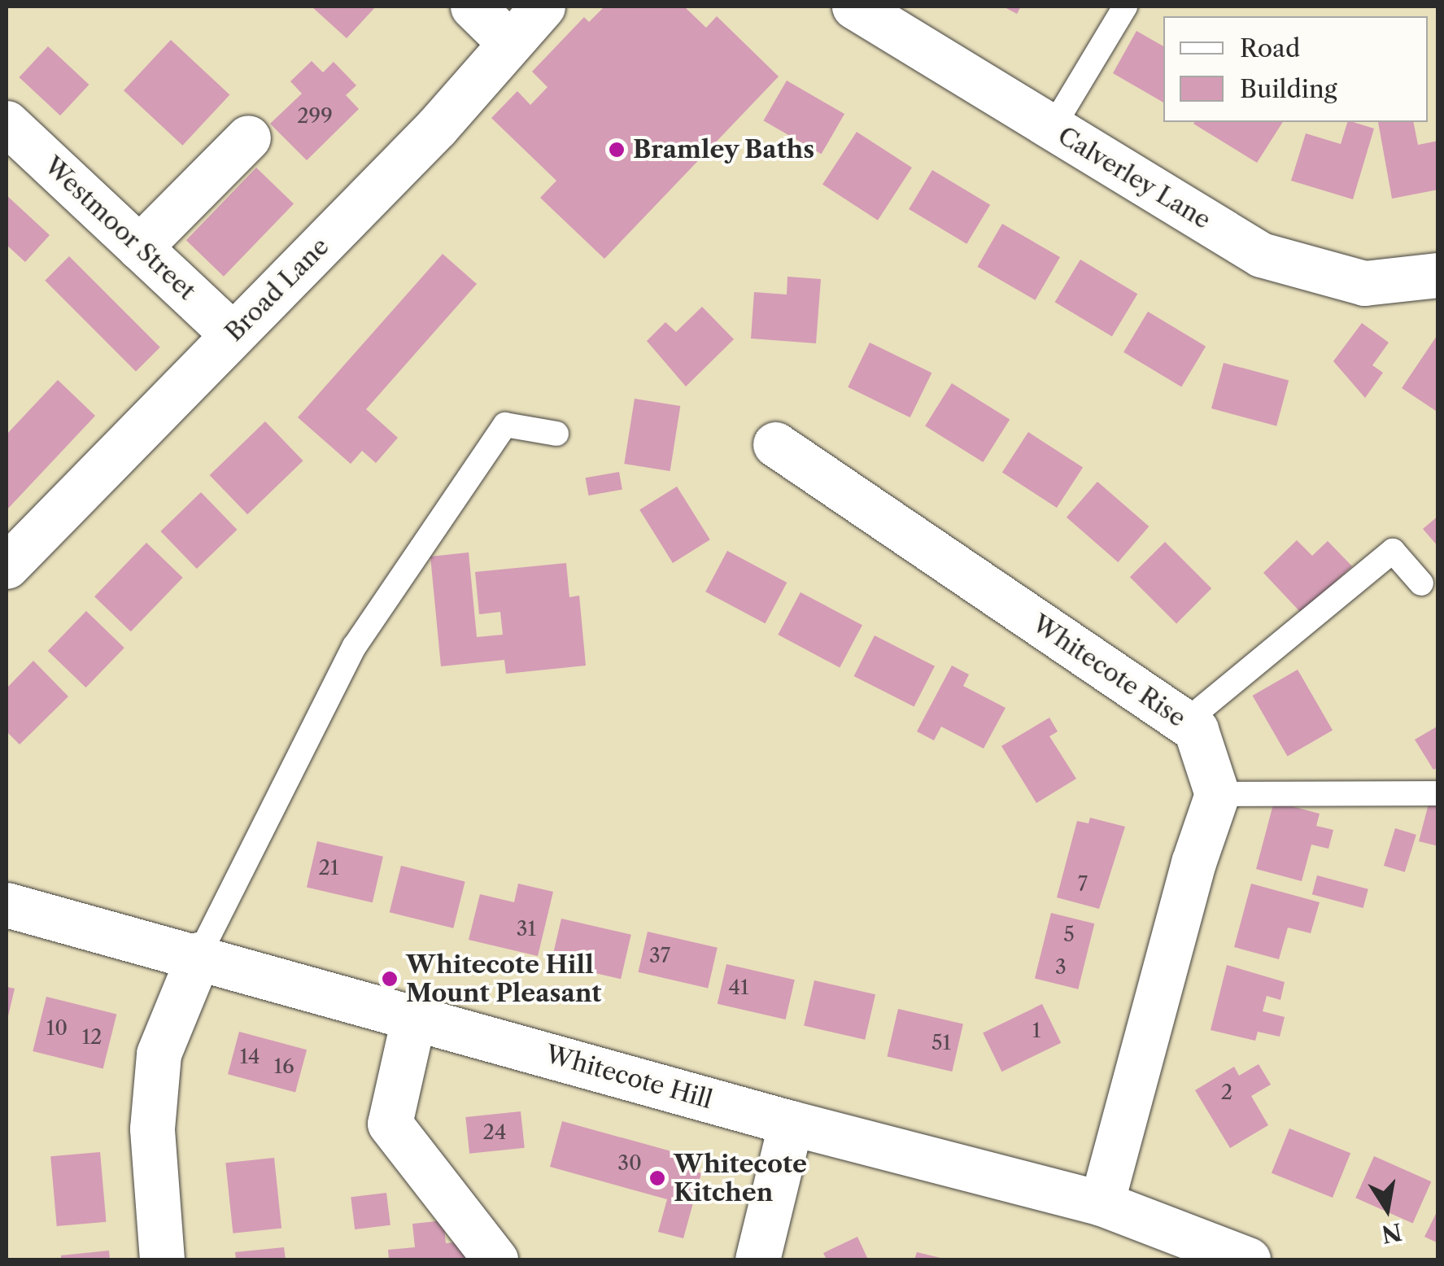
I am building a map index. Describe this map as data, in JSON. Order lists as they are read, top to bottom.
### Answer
{
  "streets": {
    "street": [
      "Calverley Lane",
      "Westmoor Street",
      "Broad Lane",
      "Whitecote Rise",
      "Whitecote Hill"
    ]
  },
  "crossings": [
    ["Westmoor Street", "Broad Lane"]
  ],
  "places": ["Bramley Baths", "Whitecote Hill Mount Pleasant", "Whitecote Kitchen"],
  "house_numbers": [
    "299",
    "21",
    "7",
    "31",
    "5",
    "37",
    "3",
    "41",
    "10",
    "1",
    "12",
    "51",
    "14",
    "16",
    "2",
    "24",
    "30"
  ],
  "legend": ["Road", "Building"],
  "north": "bottom"
}
